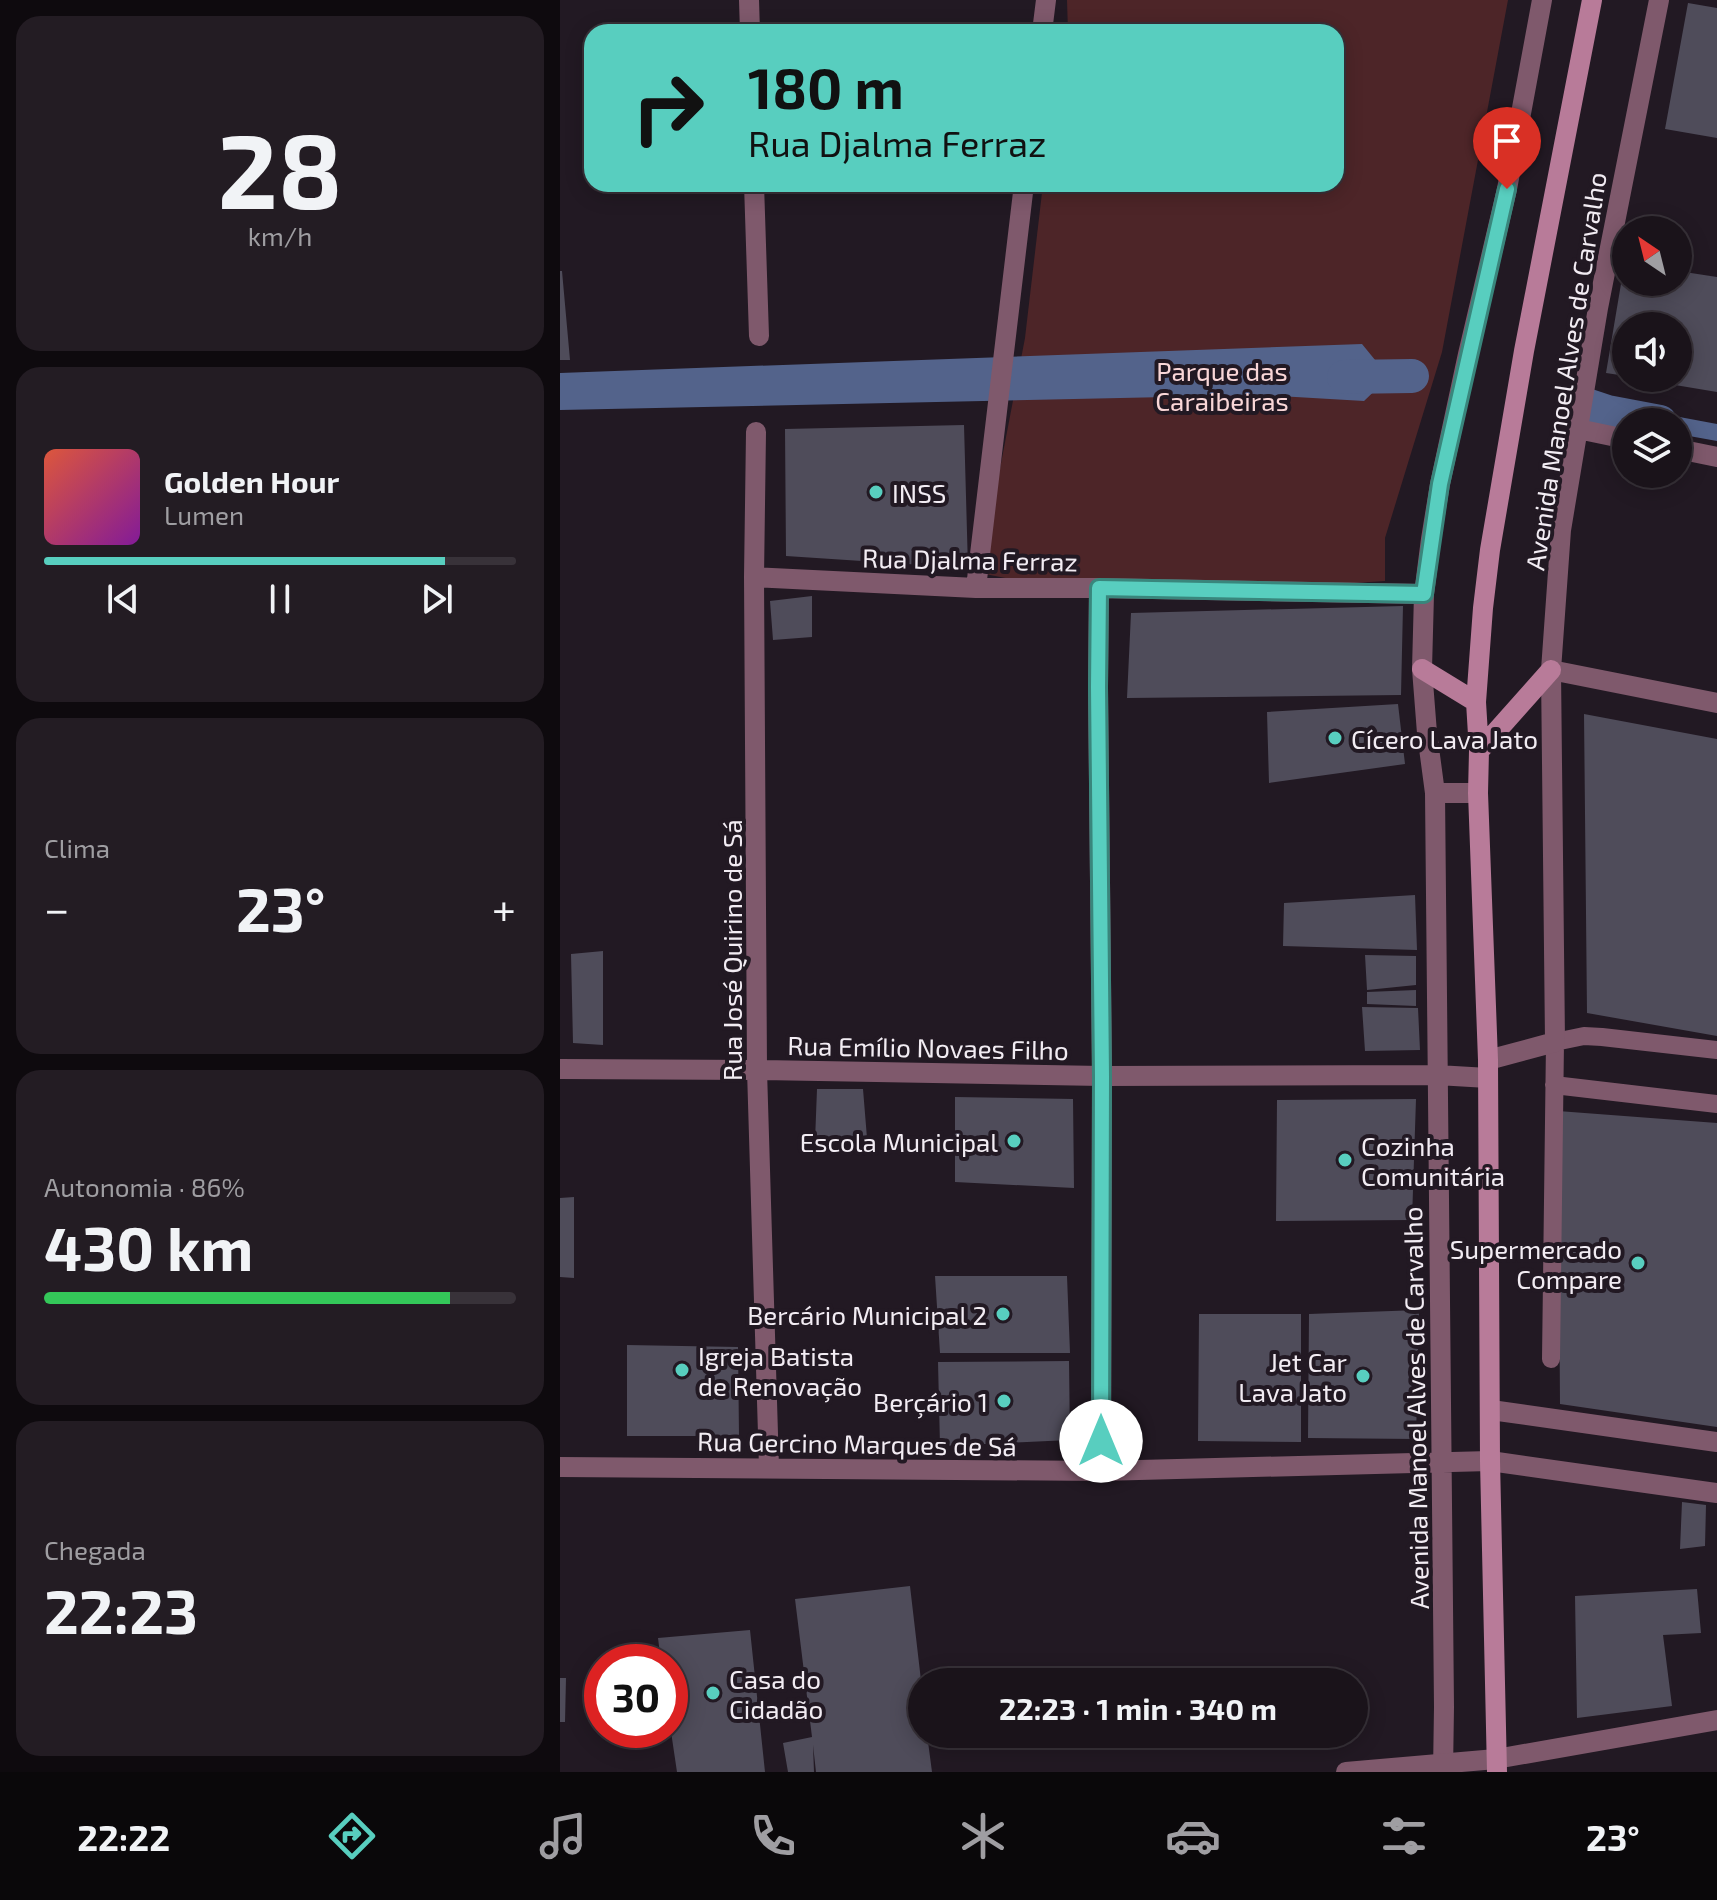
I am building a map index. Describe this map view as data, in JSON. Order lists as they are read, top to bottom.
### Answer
{
  "streets": {
    "main road": ["Avenida Manoel Alves de Carvalho"],
    "street": [
      "Rua Djalma Ferraz",
      "Rua José Quirino de Sá",
      "Rua Emílio Novaes Filho",
      "Rua Gercino Marques de Sá"
    ]
  },
  "crossings": [
    ["Avenida Manoel Alves de Carvalho", "Rua Djalma Ferraz"],
    ["Avenida Manoel Alves de Carvalho", "Rua Emílio Novaes Filho"],
    ["Avenida Manoel Alves de Carvalho", "Rua Gercino Marques de Sá"],
    ["Rua Djalma Ferraz", "Rua José Quirino de Sá"],
    ["Rua José Quirino de Sá", "Rua Emílio Novaes Filho"],
    ["Rua José Quirino de Sá", "Rua Gercino Marques de Sá"]
  ],
  "parks": ["Parque das Caraibeiras"],
  "places": [
    "INSS",
    "Cícero Lava Jato",
    "Escola Municipal",
    "Cozinha Comunitária",
    "Supermercado Compare",
    "Bercário Municipal 2",
    "Igreja Batista de Renovação",
    "Jet Car Lava Jato",
    "Berçário 1",
    "Casa do Cidadão"
  ],
  "north": "top left",
  "page": {
    "tile": [
      ["28", "km/h"],
      "Clima",
      ["Autonomia · 86%", "430 km"],
      ["Chegada", "22:23"]
    ],
    "turn": ["180 m", "Rua Djalma Ferraz"],
    "song": ["Golden Hour", "Lumen"],
    "heat": ["−", "23°", "+"],
    "limit": "30",
    "trip": "22:23 · 1 min · 340 m",
    "tabs": ["22:22", "23°"]
  }
}
